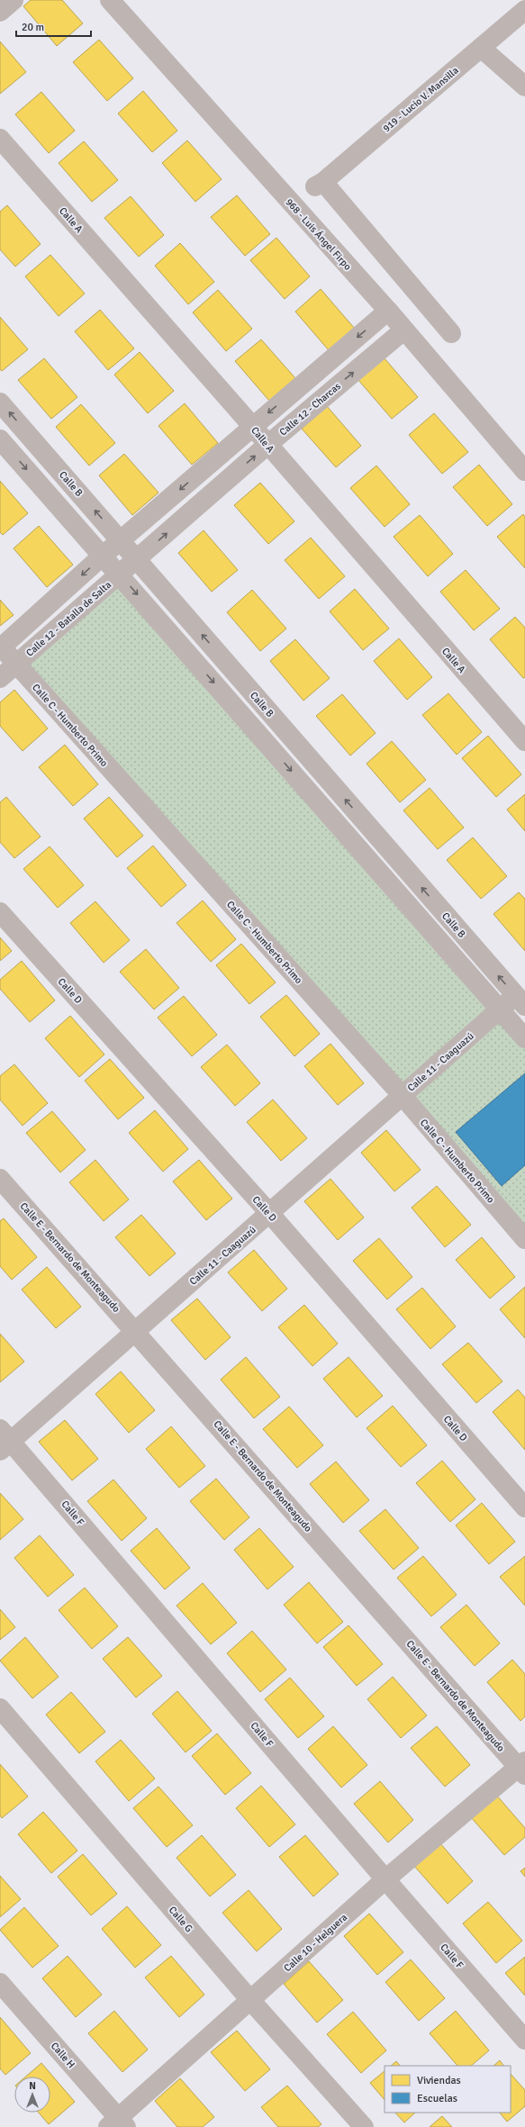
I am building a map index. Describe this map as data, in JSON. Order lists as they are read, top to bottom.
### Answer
{
  "streets": {
    "street": [
      "919 - Lucio V. Mansilla",
      "Calle A",
      "968 - Luis Ángel Firpo",
      "Calle 12 - Charcas",
      "Calle B",
      "Calle 12 - Batalla de Salta",
      "Calle C - Humberto Primo",
      "Calle D",
      "Calle 11 - Caaguazú",
      "Calle E - Bernardo de Monteagudo",
      "Calle F",
      "Calle G",
      "Calle 10 - Helguera",
      "Calle H"
    ]
  },
  "crossings": [
    ["Calle A", "Calle 12 - Charcas"],
    ["968 - Luis Ángel Firpo", "Calle 12 - Charcas"],
    ["Calle 12 - Charcas", "Calle B"],
    ["Calle 12 - Charcas", "Calle 12 - Batalla de Salta"],
    ["Calle B", "Calle 12 - Batalla de Salta"],
    ["Calle B", "Calle 11 - Caaguazú"],
    ["Calle 12 - Batalla de Salta", "Calle C - Humberto Primo"],
    ["Calle C - Humberto Primo", "Calle 11 - Caaguazú"],
    ["Calle D", "Calle 11 - Caaguazú"],
    ["Calle 11 - Caaguazú", "Calle E - Bernardo de Monteagudo"],
    ["Calle 11 - Caaguazú", "Calle F"],
    ["Calle E - Bernardo de Monteagudo", "Calle 10 - Helguera"],
    ["Calle F", "Calle 10 - Helguera"],
    ["Calle G", "Calle 10 - Helguera"],
    ["Calle 10 - Helguera", "Calle H"]
  ],
  "legend": ["Viviendas", "Escuelas"],
  "scale_bar": "20 m",
  "north": "top"
}
